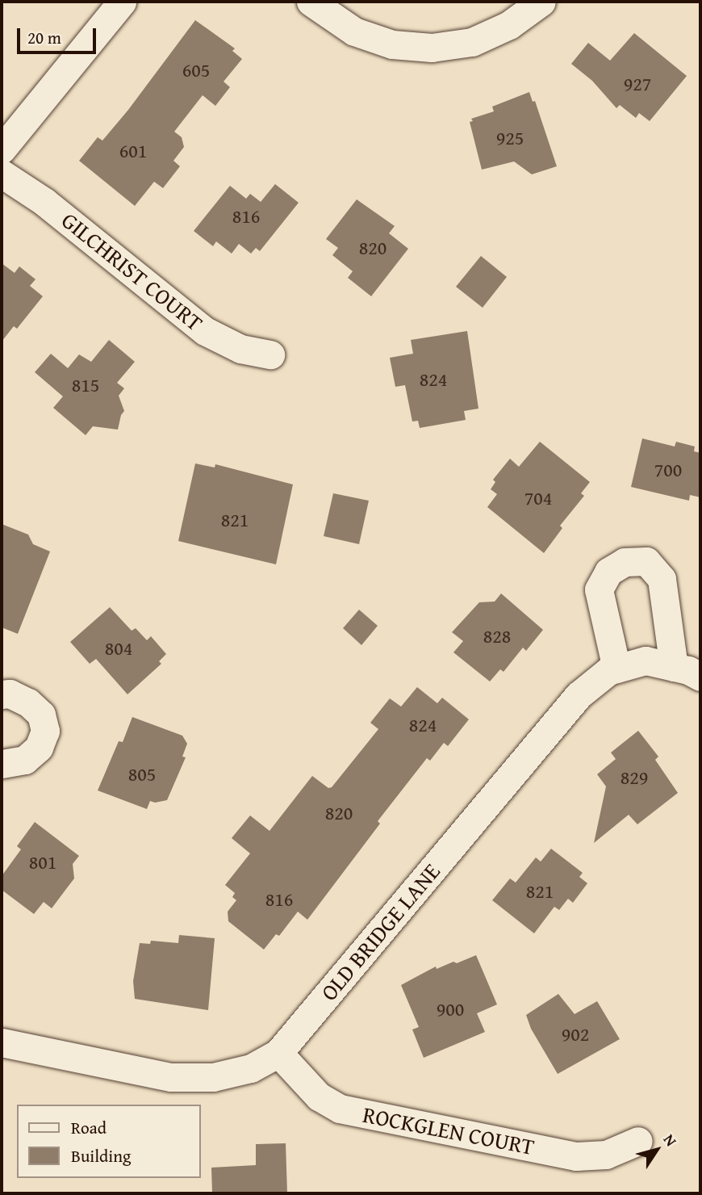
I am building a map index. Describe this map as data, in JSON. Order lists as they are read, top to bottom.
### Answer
{
  "streets": {
    "street": ["GILCHRIST COURT", "OLD BRIDGE LANE", "ROCKGLEN COURT"]
  },
  "crossings": [
    ["OLD BRIDGE LANE", "ROCKGLEN COURT"]
  ],
  "house_numbers": [
    "605",
    "927",
    "925",
    "601",
    "816",
    "820",
    "824",
    "815",
    "700",
    "704",
    "821",
    "828",
    "804",
    "824",
    "805",
    "829",
    "820",
    "801",
    "821",
    "816",
    "900",
    "902"
  ],
  "legend": ["Road", "Building"],
  "scale_bar": "20 m",
  "north": "top right"
}
